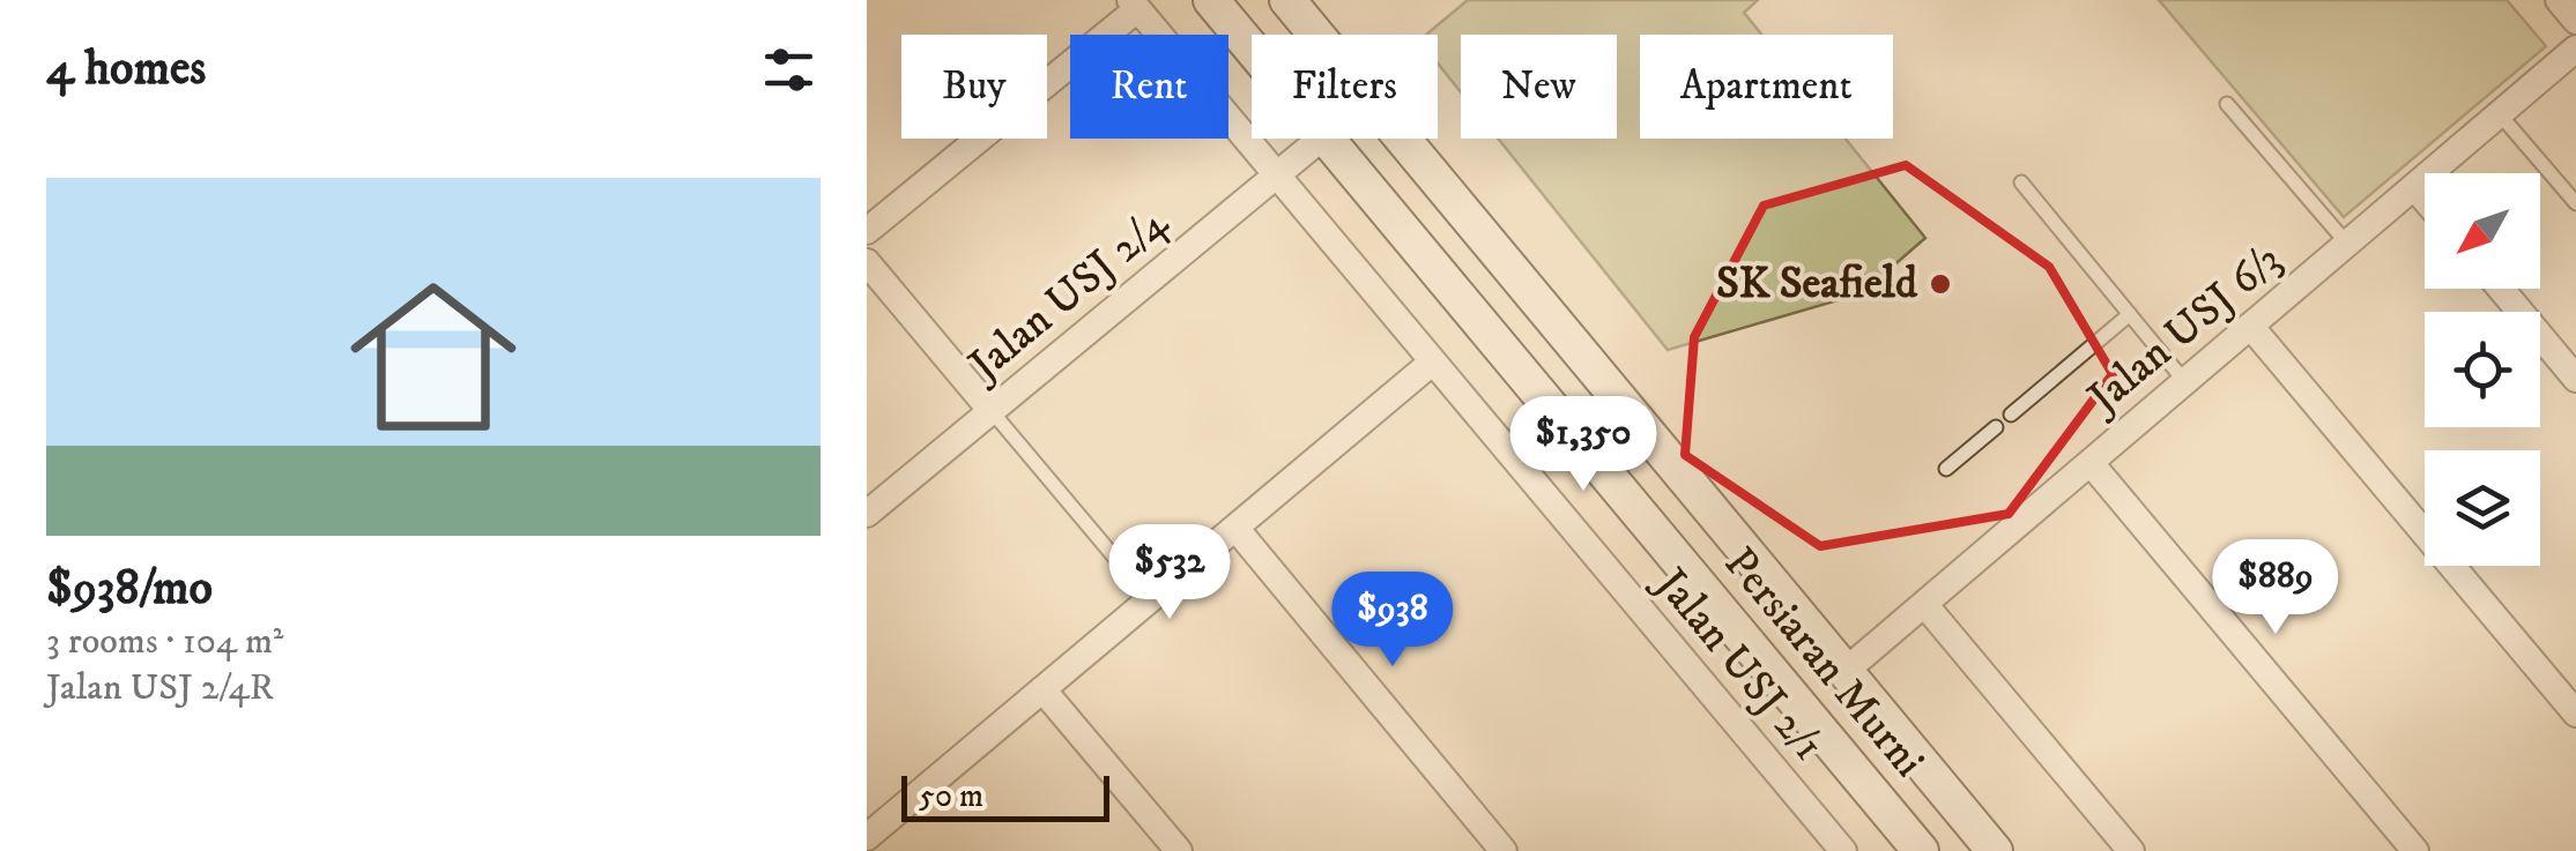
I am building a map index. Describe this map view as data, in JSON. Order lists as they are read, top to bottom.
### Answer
{
  "streets": {
    "main road": ["Persiaran Murni"],
    "street": ["Jalan USJ 2/4", "Jalan USJ 6/3", "Jalan USJ 2/1"]
  },
  "crossings": [
    ["Jalan USJ 2/4", "Jalan USJ 2/1"],
    ["Jalan USJ 6/3", "Persiaran Murni"]
  ],
  "places": ["SK Seafield"],
  "scale_bar": "50 m",
  "north": "bottom left",
  "page": {
    "heading": "4 homes",
    "chip": [
      "Buy",
      "Rent",
      "Filters",
      "New",
      "Apartment"
    ],
    "list": [
      {
        "name": "$938/mo",
        "note": "3 rooms · 104 m² · Jalan USJ 2/4R"
      }
    ],
    "price": [
      "$1,350",
      "$532",
      "$889",
      "$938"
    ],
    "scale": "50 m"
  }
}
